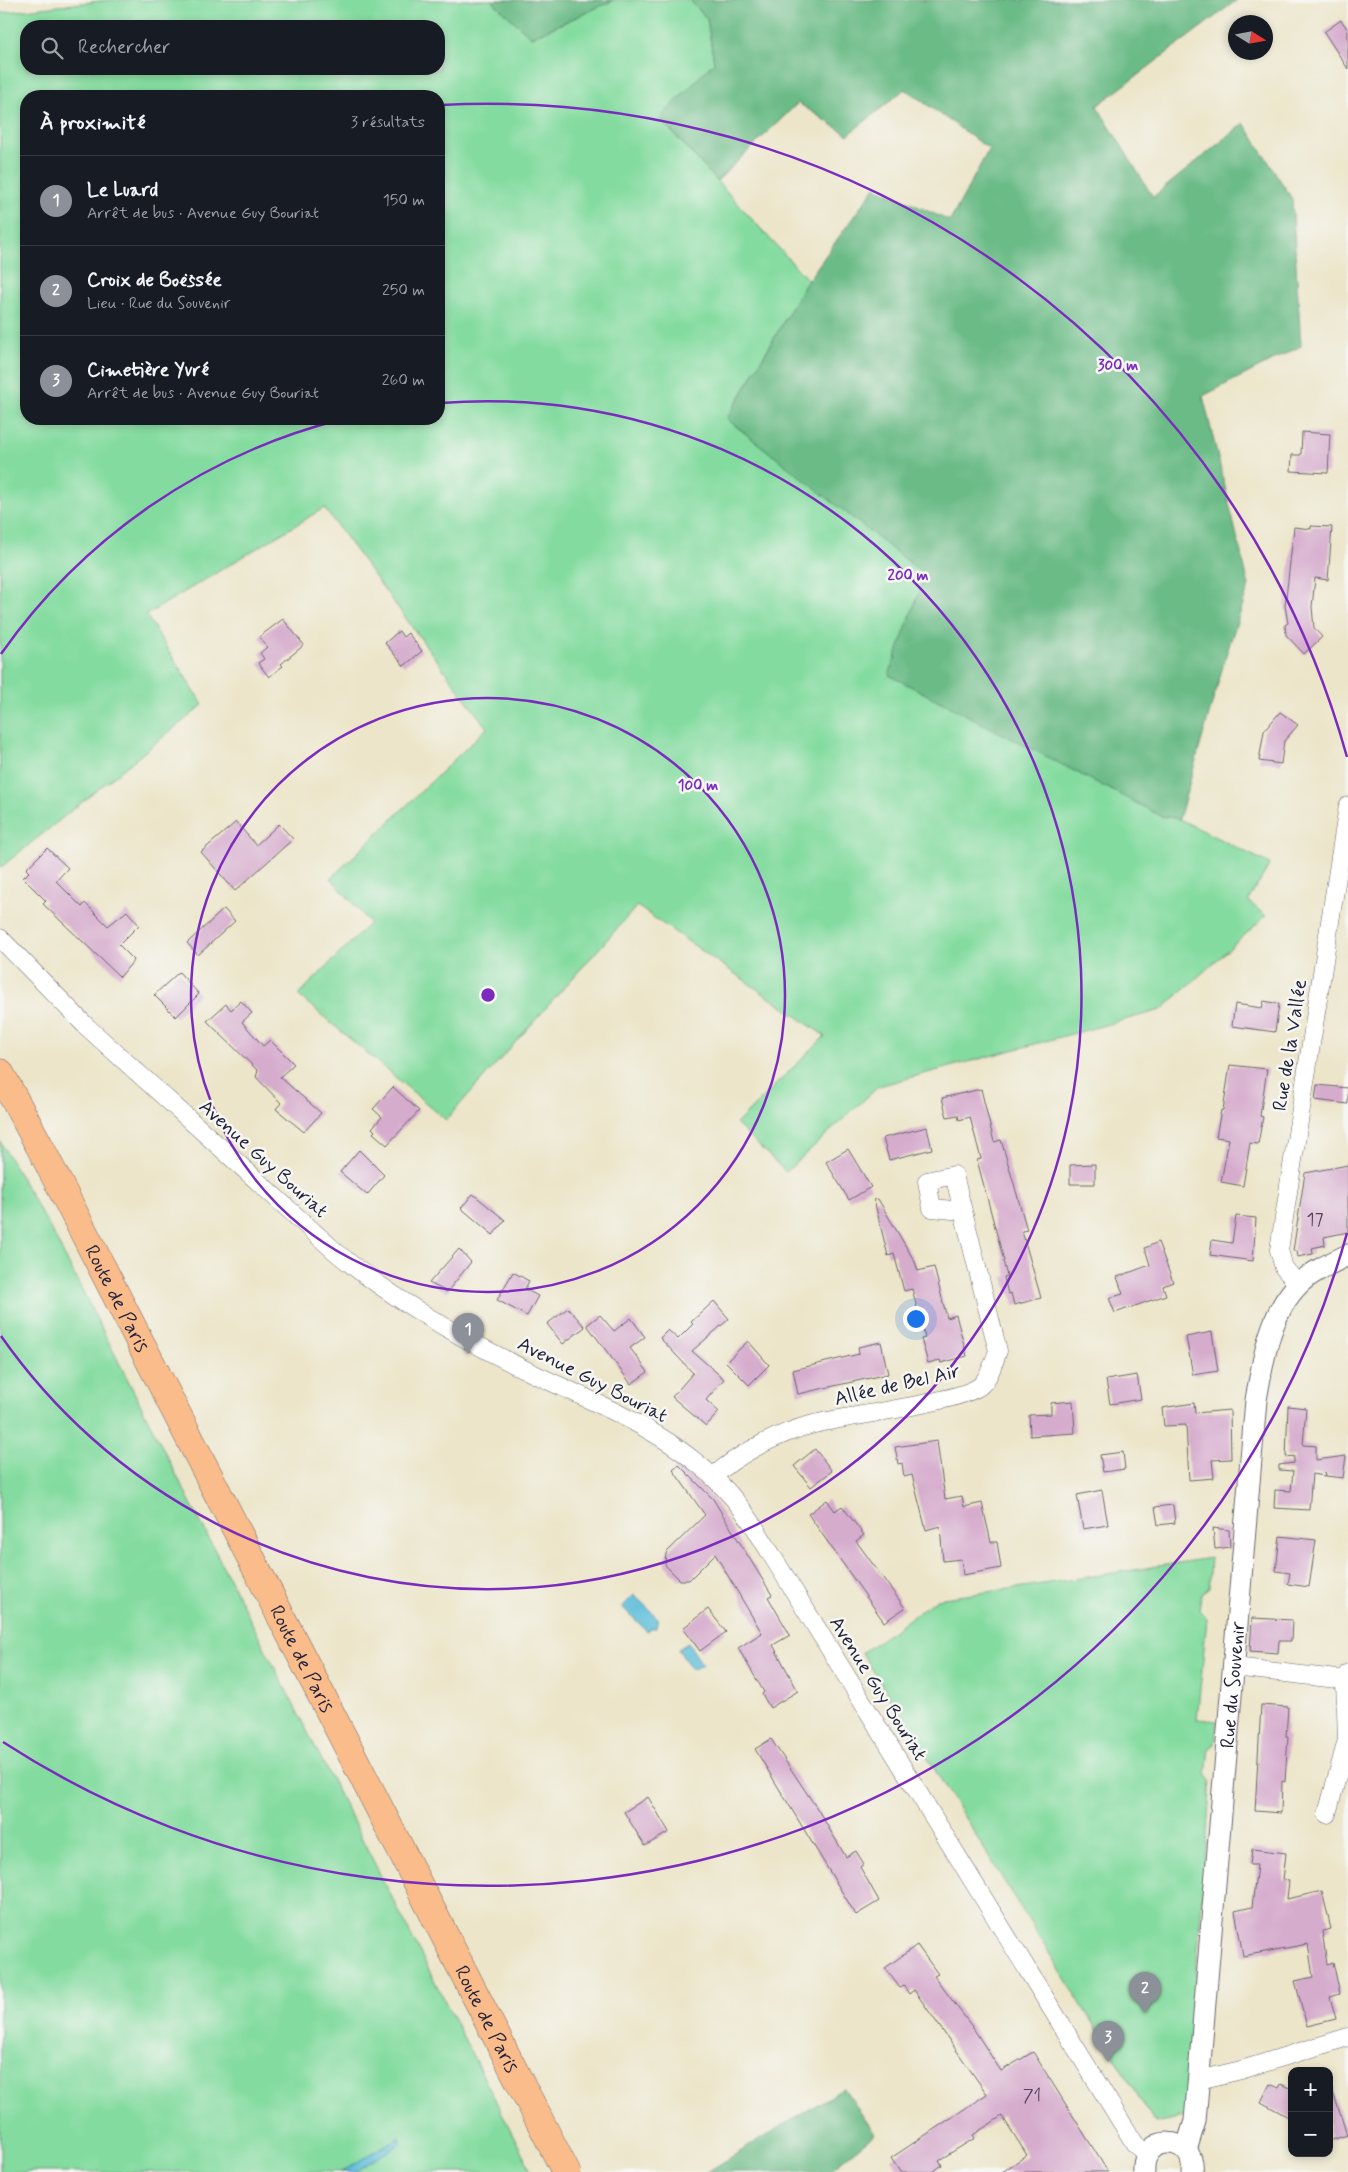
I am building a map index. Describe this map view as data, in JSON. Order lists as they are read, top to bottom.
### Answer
{
  "streets": {
    "main road": ["Route de Paris"],
    "street": [
      "Rue de la Vallée",
      "Avenue Guy Bouriat",
      "Allée de Bel Air",
      "Rue du Souvenir"
    ]
  },
  "crossings": [
    ["Rue de la Vallée", "Rue du Souvenir"],
    ["Avenue Guy Bouriat", "Allée de Bel Air"]
  ],
  "house_numbers": ["17", "71"],
  "north": "right",
  "page": {
    "search": "Rechercher",
    "heading": ["À proximité", "3 résultats"],
    "list": [
      {
        "mark": "1",
        "name": "Le Luard",
        "note": "Arrêt de bus · Avenue Guy Bouriat",
        "value": "150 m"
      },
      {
        "mark": "2",
        "name": "Croix de Boëssée",
        "note": "Lieu · Rue du Souvenir",
        "value": "250 m"
      },
      {
        "mark": "3",
        "name": "Cimetière Yvré",
        "note": "Arrêt de bus · Avenue Guy Bouriat",
        "value": "260 m"
      }
    ],
    "pins": ["1", "2", "3"],
    "map_buttons": ["+", "−"]
  },
  "rings": ["300 m", "200 m", "100 m"]
}
